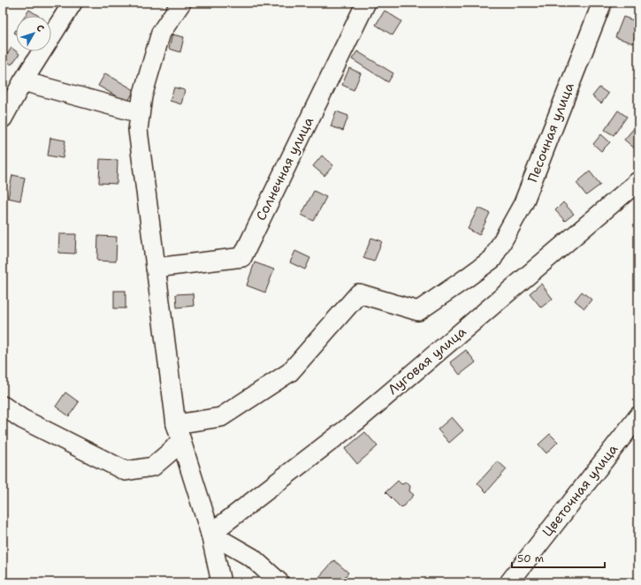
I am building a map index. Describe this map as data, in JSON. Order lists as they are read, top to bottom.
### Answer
{
  "streets": {
    "street": [
      "Песочная улица",
      "Солнечная улица",
      "Луговая улица",
      "Цветочная улица"
    ]
  },
  "scale_bar": "50 m",
  "north": "top right"
}
